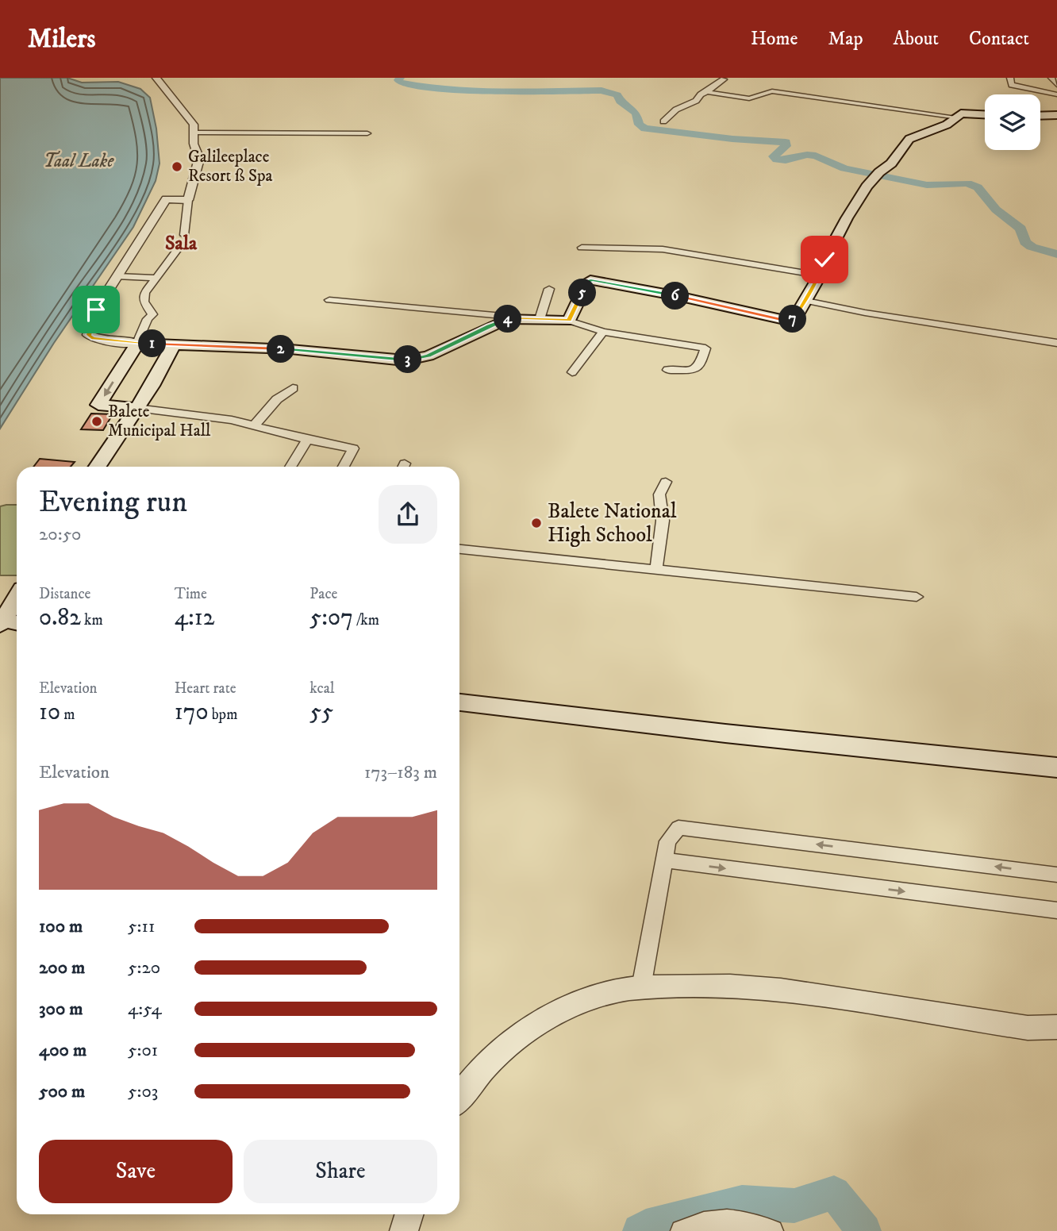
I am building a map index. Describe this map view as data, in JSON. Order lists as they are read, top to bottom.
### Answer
{
  "districts": ["Sala"],
  "water": ["Taal Lake"],
  "places": ["Galileeplace Resort ß Spa", "Balete Municipal Hall", "Balete National High School"],
  "page": {
    "header": "Milers",
    "nav": [
      "Home",
      "Map",
      "About",
      "Contact"
    ],
    "pins": [
      "5",
      "6",
      "4",
      "7",
      "1",
      "2",
      "3"
    ],
    "heading": ["Evening run", "20:50"],
    "stats": [
      ["Distance", "0.82 km"],
      ["Time", "4:12"],
      ["Pace", "5:07 /km"],
      ["Elevation", "10 m"],
      ["Heart rate", "170 bpm"],
      ["kcal", "55"]
    ],
    "chart": ["Elevation", "173–183 m"],
    "list": [
      {
        "name": "100 m",
        "note": "5:11"
      },
      {
        "name": "200 m",
        "note": "5:20"
      },
      {
        "name": "300 m",
        "note": "4:54"
      },
      {
        "name": "400 m",
        "note": "5:01"
      },
      {
        "name": "500 m",
        "note": "5:03"
      }
    ],
    "buttons": ["Save", "Share"]
  }
}
